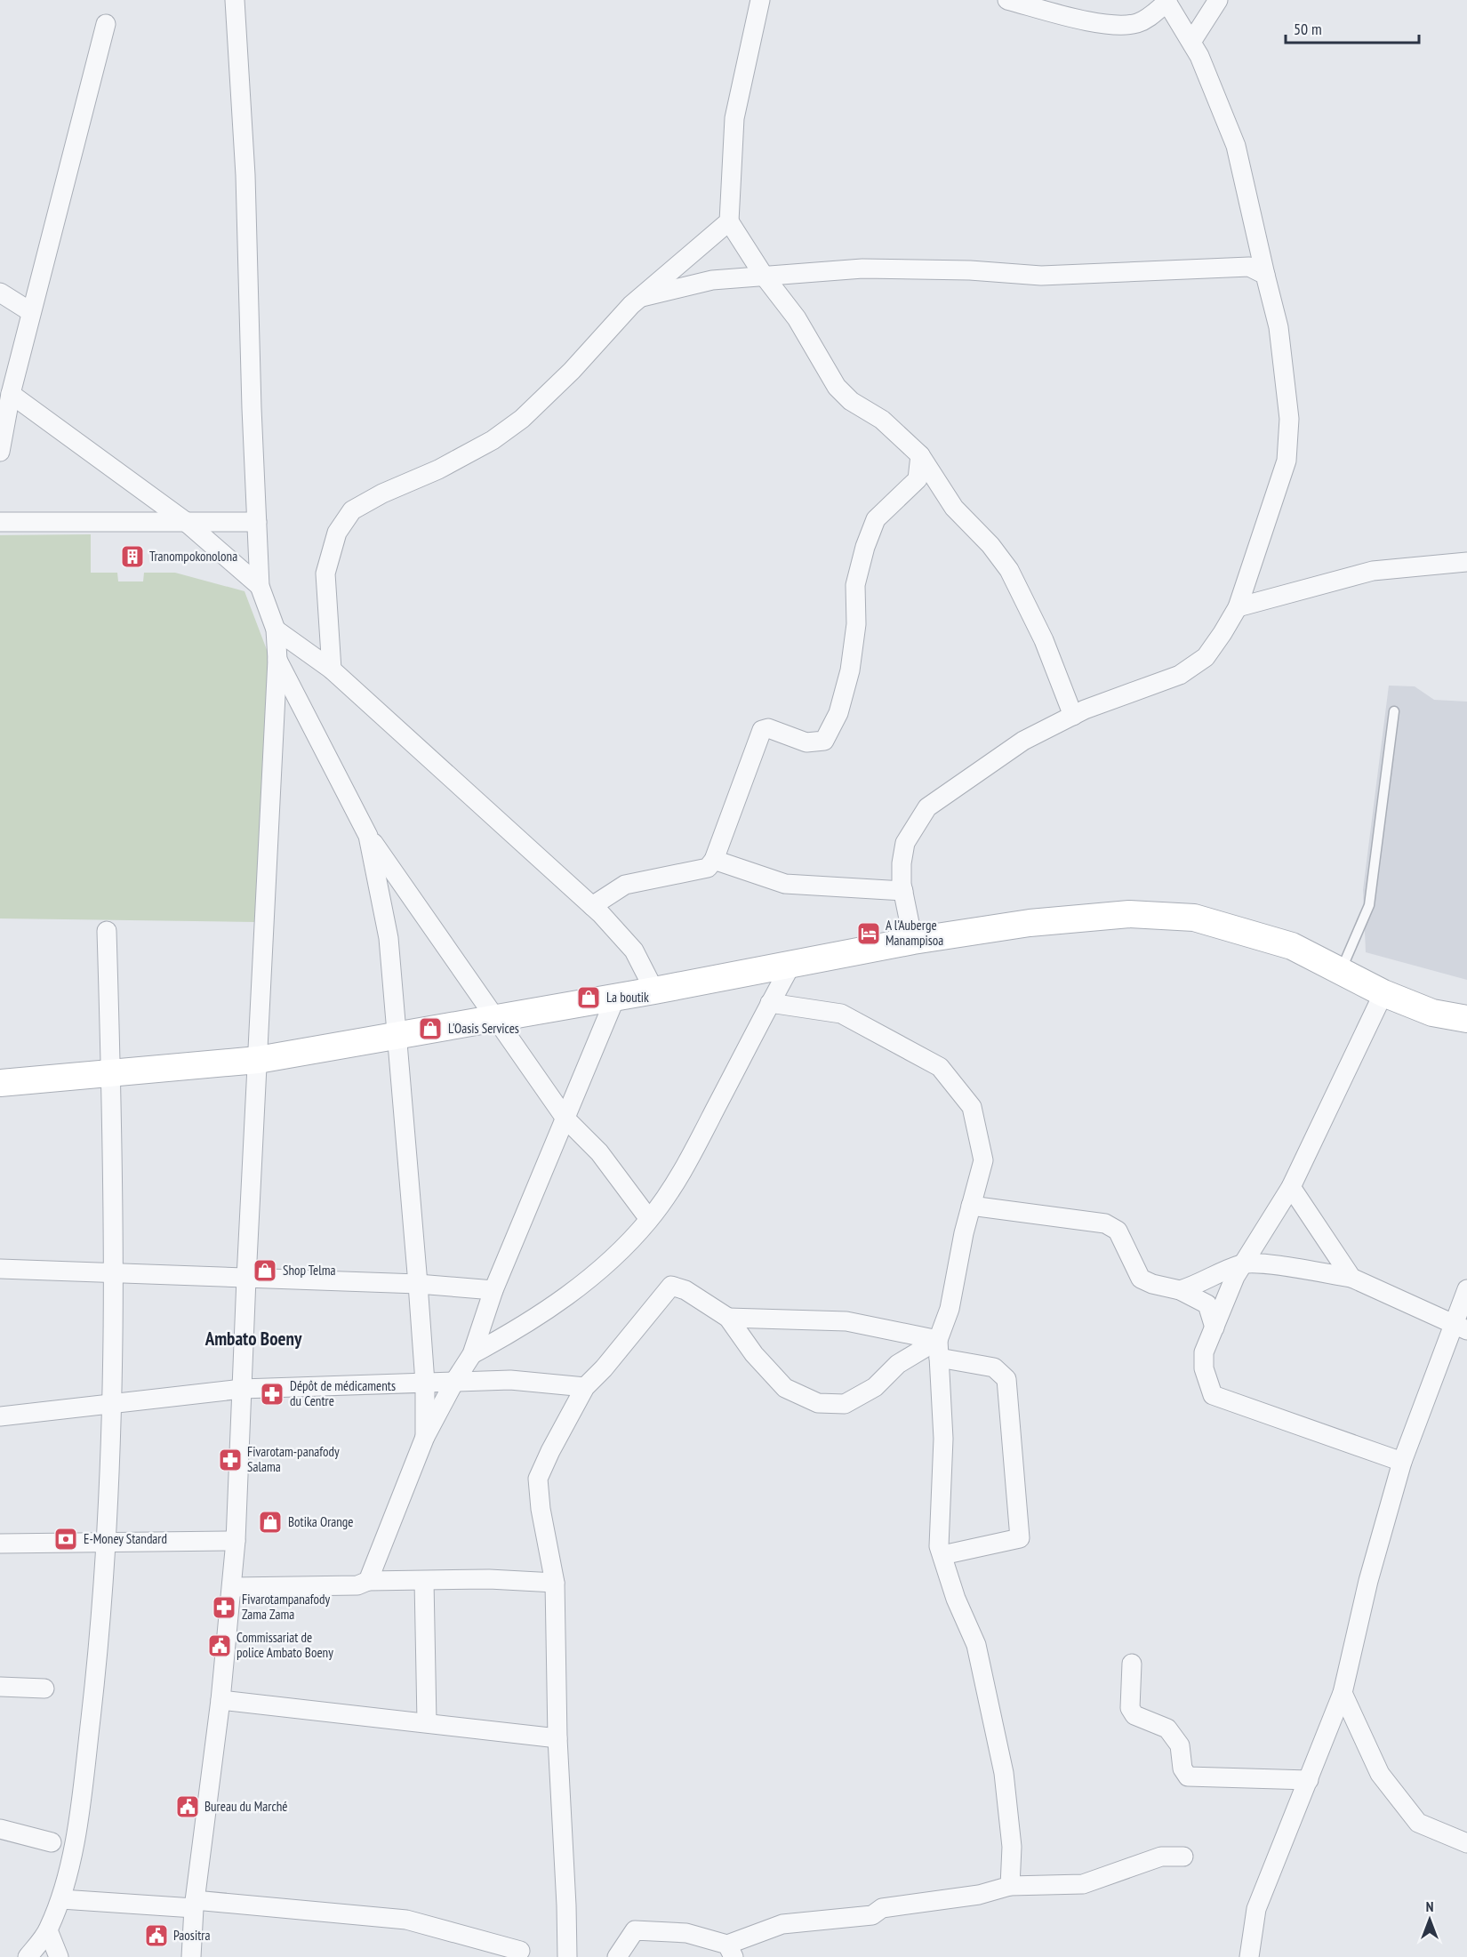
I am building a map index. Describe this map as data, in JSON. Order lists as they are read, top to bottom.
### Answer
{
  "districts": ["Ambato Boeny"],
  "places": {
    "building": ["Tranompokonolona"],
    "hotel": ["A l'Auberge Manampisoa"],
    "shop": [
      "La boutik",
      "L'Oasis Services",
      "Shop Telma",
      "Botika Orange"
    ],
    "pharmacy": ["Dépôt de médicaments du Centre", "Fivarotam-panafody Salama", "Fivarotampanafody Zama Zama"],
    "bank": ["E-Money Standard"],
    "public building": ["Commissariat de police Ambato Boeny", "Bureau du Marché", "Paositra"]
  },
  "scale_bar": "50 m",
  "north": "top"
}
